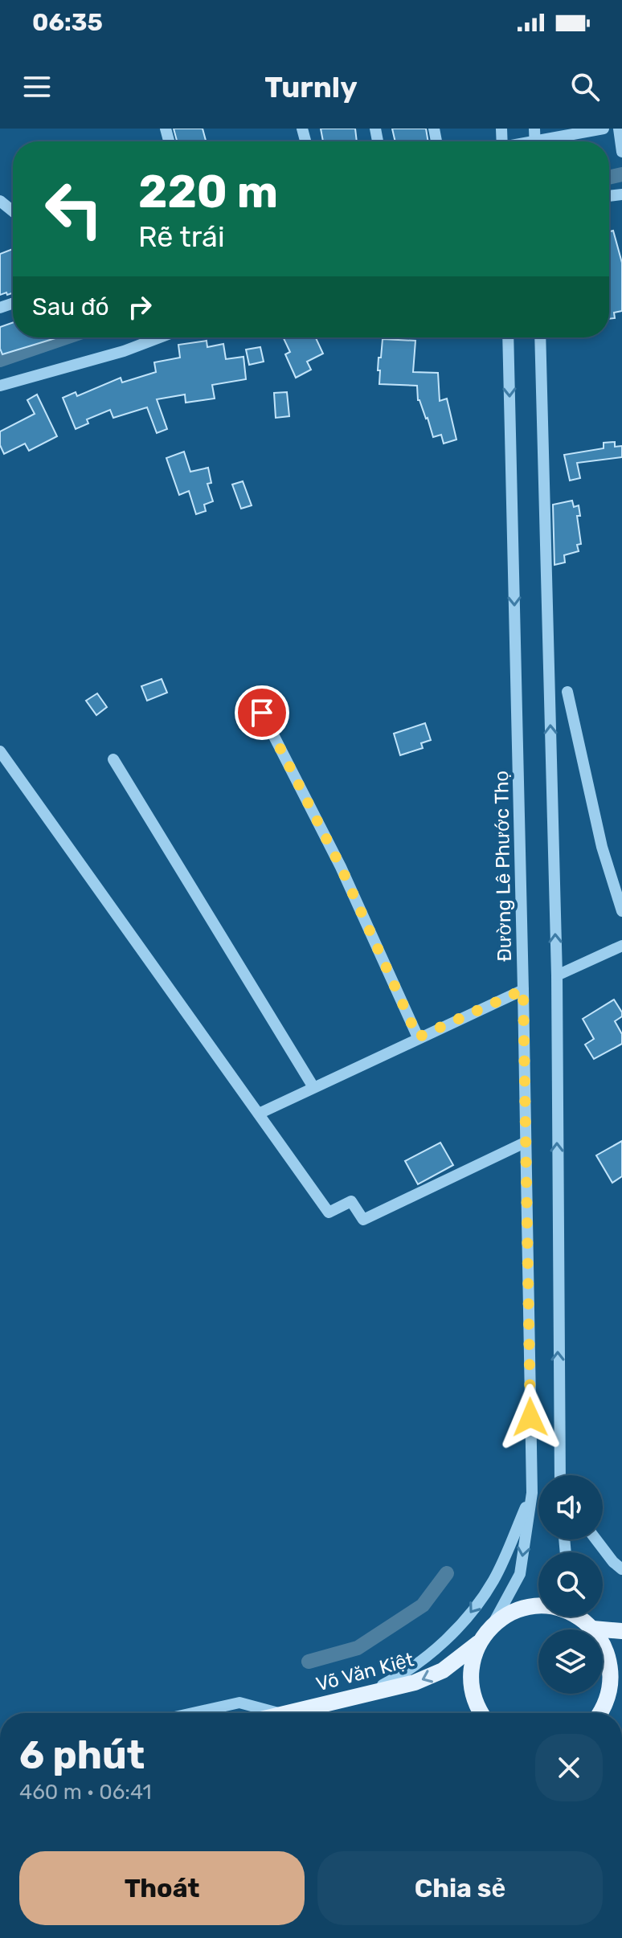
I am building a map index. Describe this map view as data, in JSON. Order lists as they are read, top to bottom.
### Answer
{
  "streets": {
    "main road": ["Võ Văn Kiệt"],
    "street": ["Đường Lê Phước Thọ"]
  },
  "one_way": ["Võ Văn Kiệt"],
  "page": {
    "status": "06:35",
    "header": "Turnly",
    "turn": ["220 m", "Rẽ trái"],
    "then": "Sau đó",
    "heading": ["6 phút", "460 m · 06:41"],
    "buttons": ["Thoát", "Chia sẻ"]
  }
}
